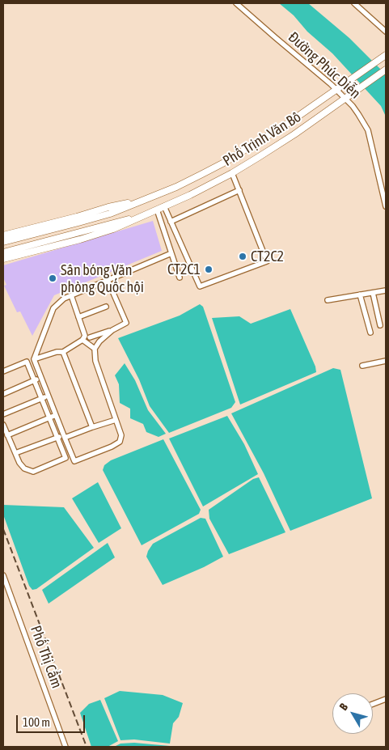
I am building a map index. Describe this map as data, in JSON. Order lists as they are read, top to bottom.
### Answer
{
  "streets": {
    "main road": ["Phố Trịnh Văn Bô"],
    "street": ["Đường Phúc Diễn", "Phố Thị Cẩm"]
  },
  "crossings": [
    ["Đường Phúc Diễn", "Phố Trịnh Văn Bô"]
  ],
  "places": ["CT2C2", "CT2C1", "Sân bóng Văn phòng Quốc hội"],
  "scale_bar": "100 m",
  "north": "top left"
}
